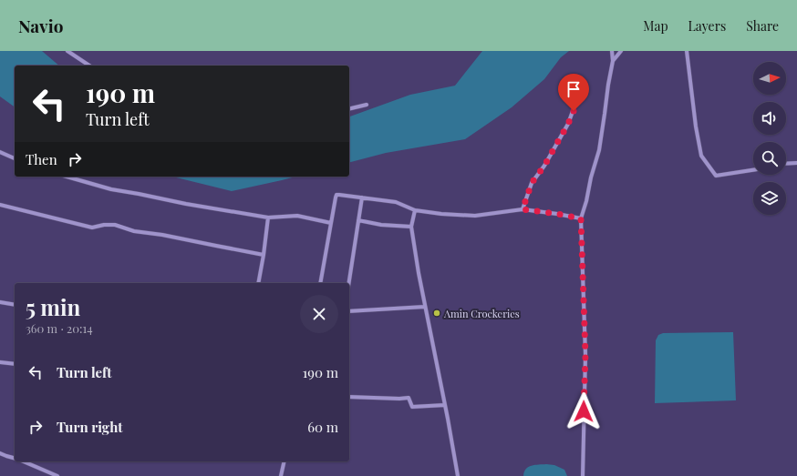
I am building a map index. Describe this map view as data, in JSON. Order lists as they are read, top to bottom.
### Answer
{
  "places": ["Amin Crockeries"],
  "north": "right",
  "page": {
    "header": "Navio",
    "nav": ["Map", "Layers", "Share"],
    "turn": ["190 m", "Turn left"],
    "then": "Then",
    "heading": ["5 min", "360 m · 20:14"],
    "list": [
      {
        "name": "Turn left",
        "value": "190 m"
      },
      {
        "name": "Turn right",
        "value": "60 m"
      }
    ]
  }
}
